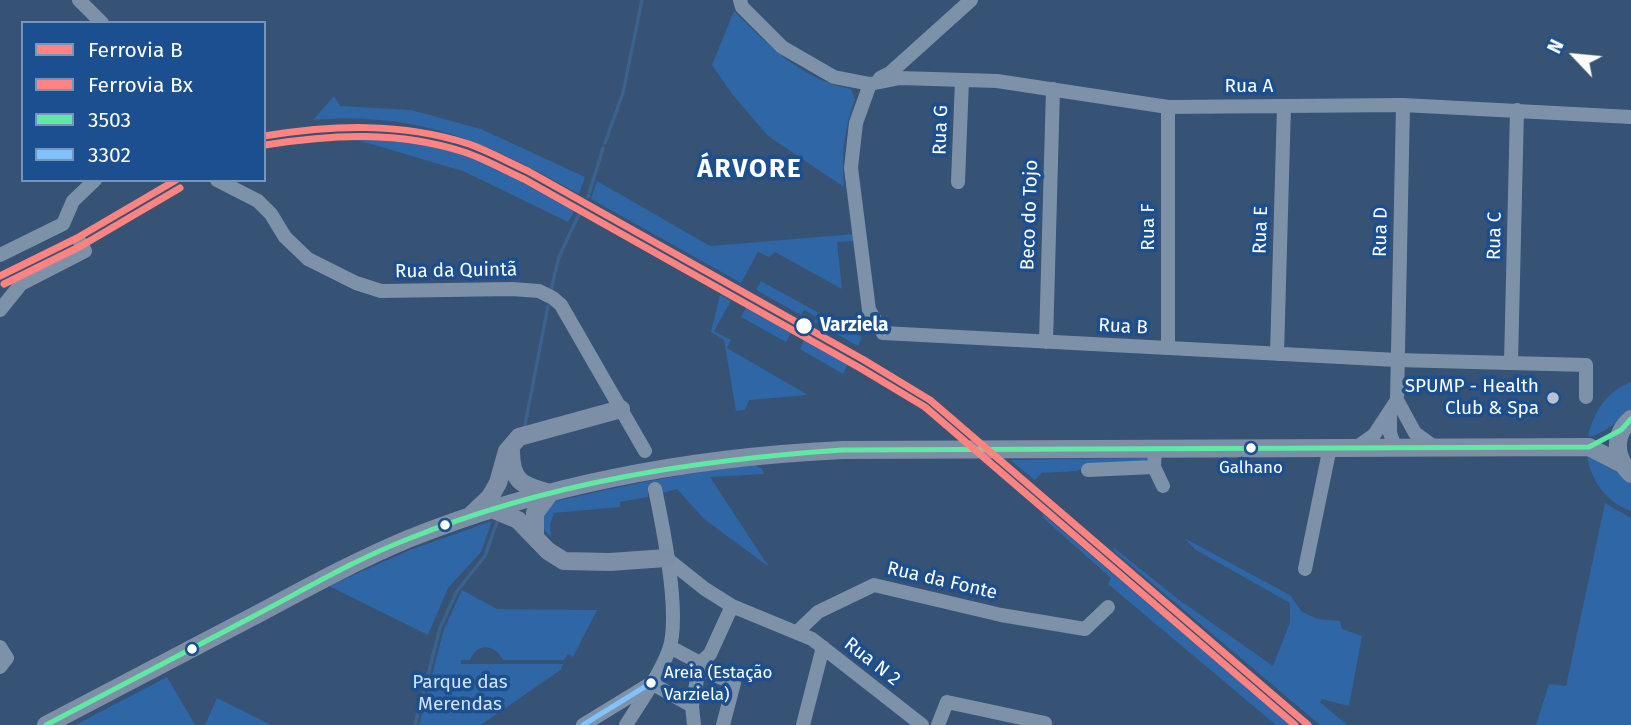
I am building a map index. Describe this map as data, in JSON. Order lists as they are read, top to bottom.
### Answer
{
  "streets": {
    "street": [
      "Rua A",
      "Rua G",
      "Beco do Tojo",
      "Rua F",
      "Rua E",
      "Rua D",
      "Rua C",
      "Rua da Quintã",
      "Rua B",
      "Rua da Fonte",
      "Rua N 2"
    ]
  },
  "crossings": [
    ["Rua A", "Rua G"],
    ["Rua A", "Beco do Tojo"],
    ["Rua A", "Rua F"],
    ["Rua A", "Rua E"],
    ["Rua A", "Rua D"],
    ["Rua A", "Rua C"],
    ["Rua A", "Rua B"],
    ["Beco do Tojo", "Rua B"],
    ["Rua F", "Rua B"],
    ["Rua E", "Rua B"],
    ["Rua D", "Rua B"],
    ["Rua C", "Rua B"],
    ["Rua da Fonte", "Rua N 2"]
  ],
  "districts": ["ÁRVORE"],
  "parks": ["Parque das Merendas"],
  "places": [
    "Varziela",
    "SPUMP - Health Club & Spa",
    "Galhano",
    "Areia (Estação Varziela)"
  ],
  "lines": [
    "rail line B",
    "rail line Bx",
    "transit line 3503",
    "transit line 3302"
  ],
  "legend": [
    "Ferrovia B",
    "Ferrovia Bx",
    "3503",
    "3302"
  ],
  "north": "top left"
}
